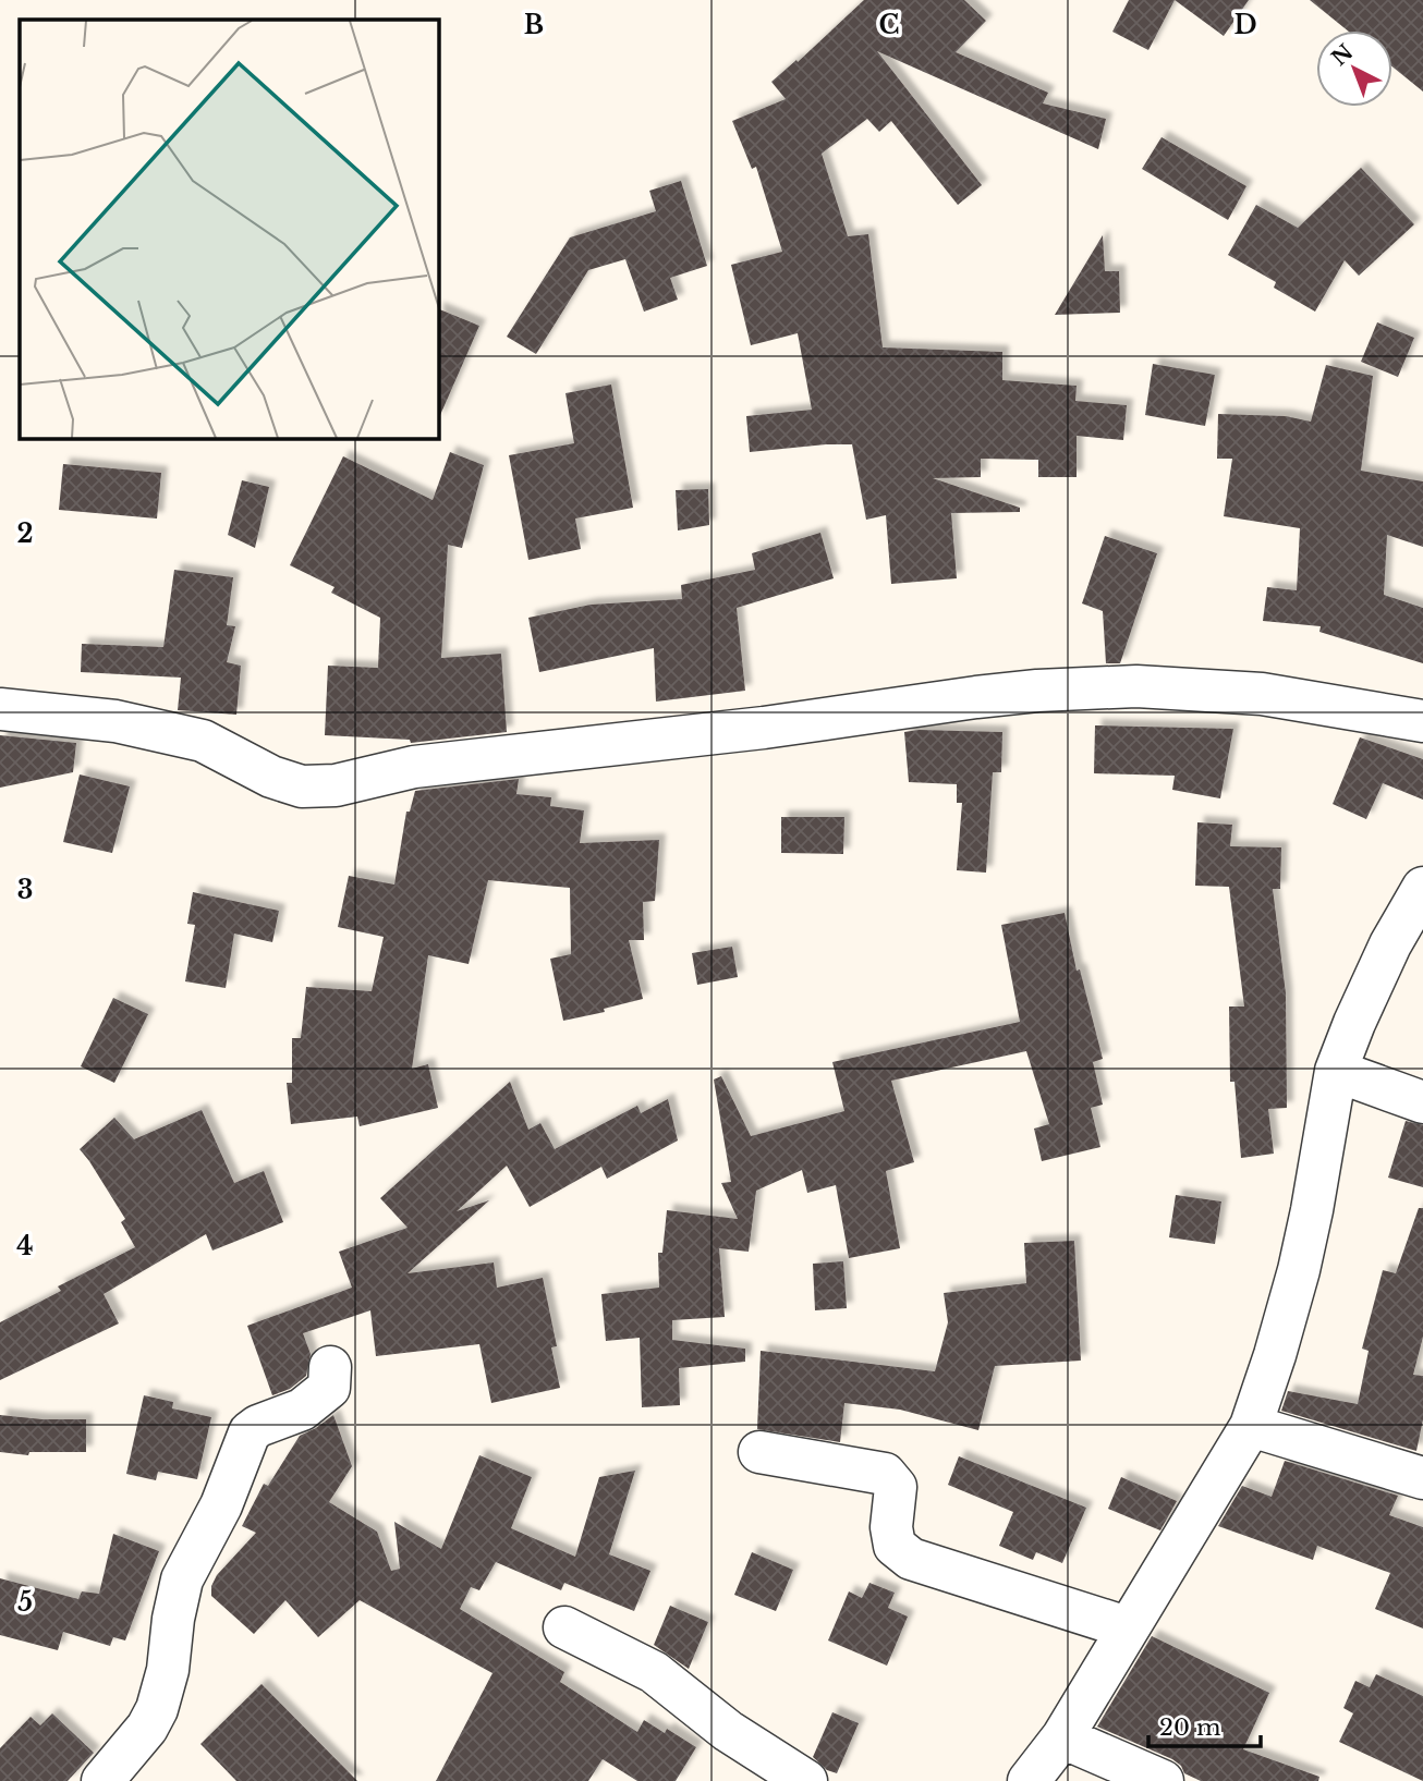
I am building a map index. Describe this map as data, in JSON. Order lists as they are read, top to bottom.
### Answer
{
  "scale_bar": "20 m",
  "north": "top left",
  "grid": {
    "columns": ["B", "C", "D"],
    "rows": [
      "2",
      "3",
      "4",
      "5"
    ]
  }
}
